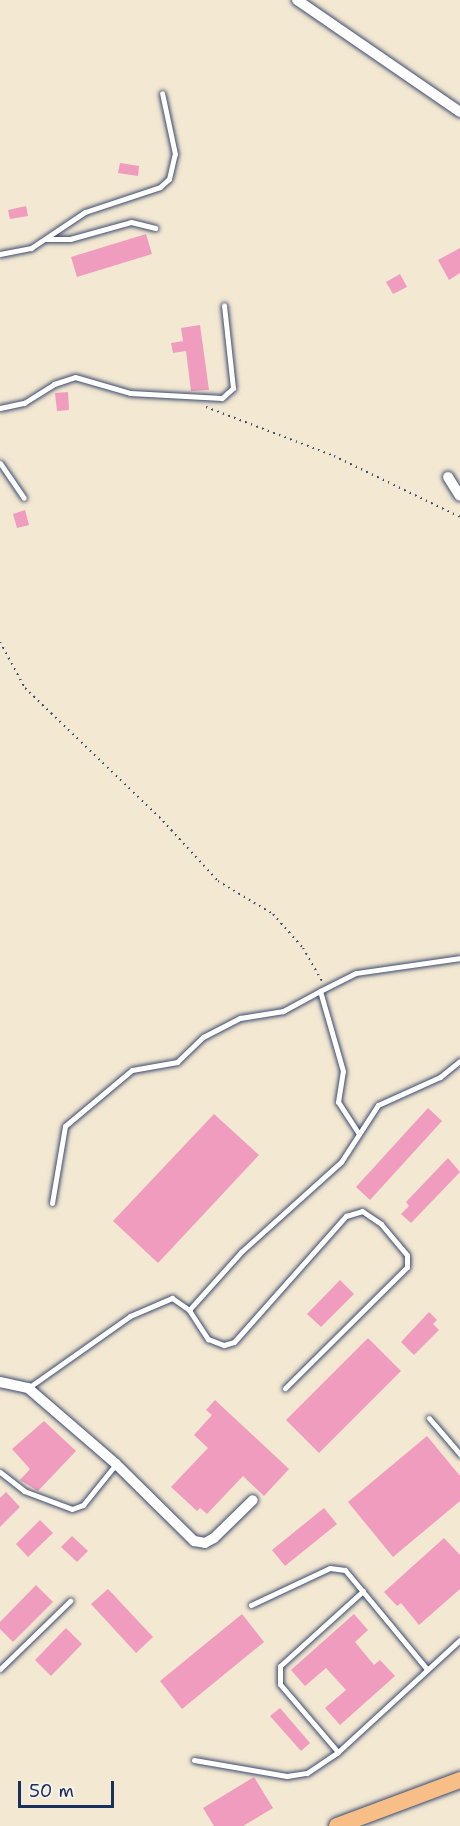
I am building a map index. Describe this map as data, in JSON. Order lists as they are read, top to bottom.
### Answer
{
  "scale_bar": "50 m"
}
